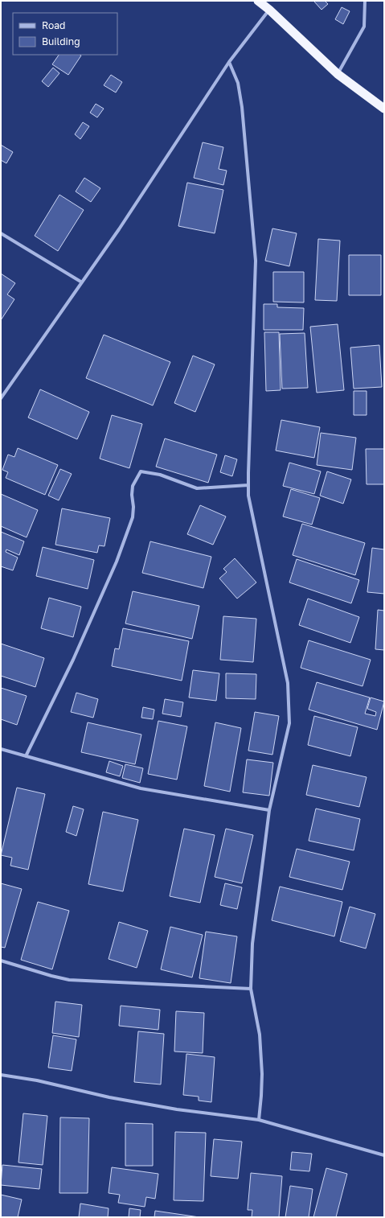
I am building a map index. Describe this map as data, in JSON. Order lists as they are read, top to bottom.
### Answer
{
  "legend": ["Road", "Building"]
}
